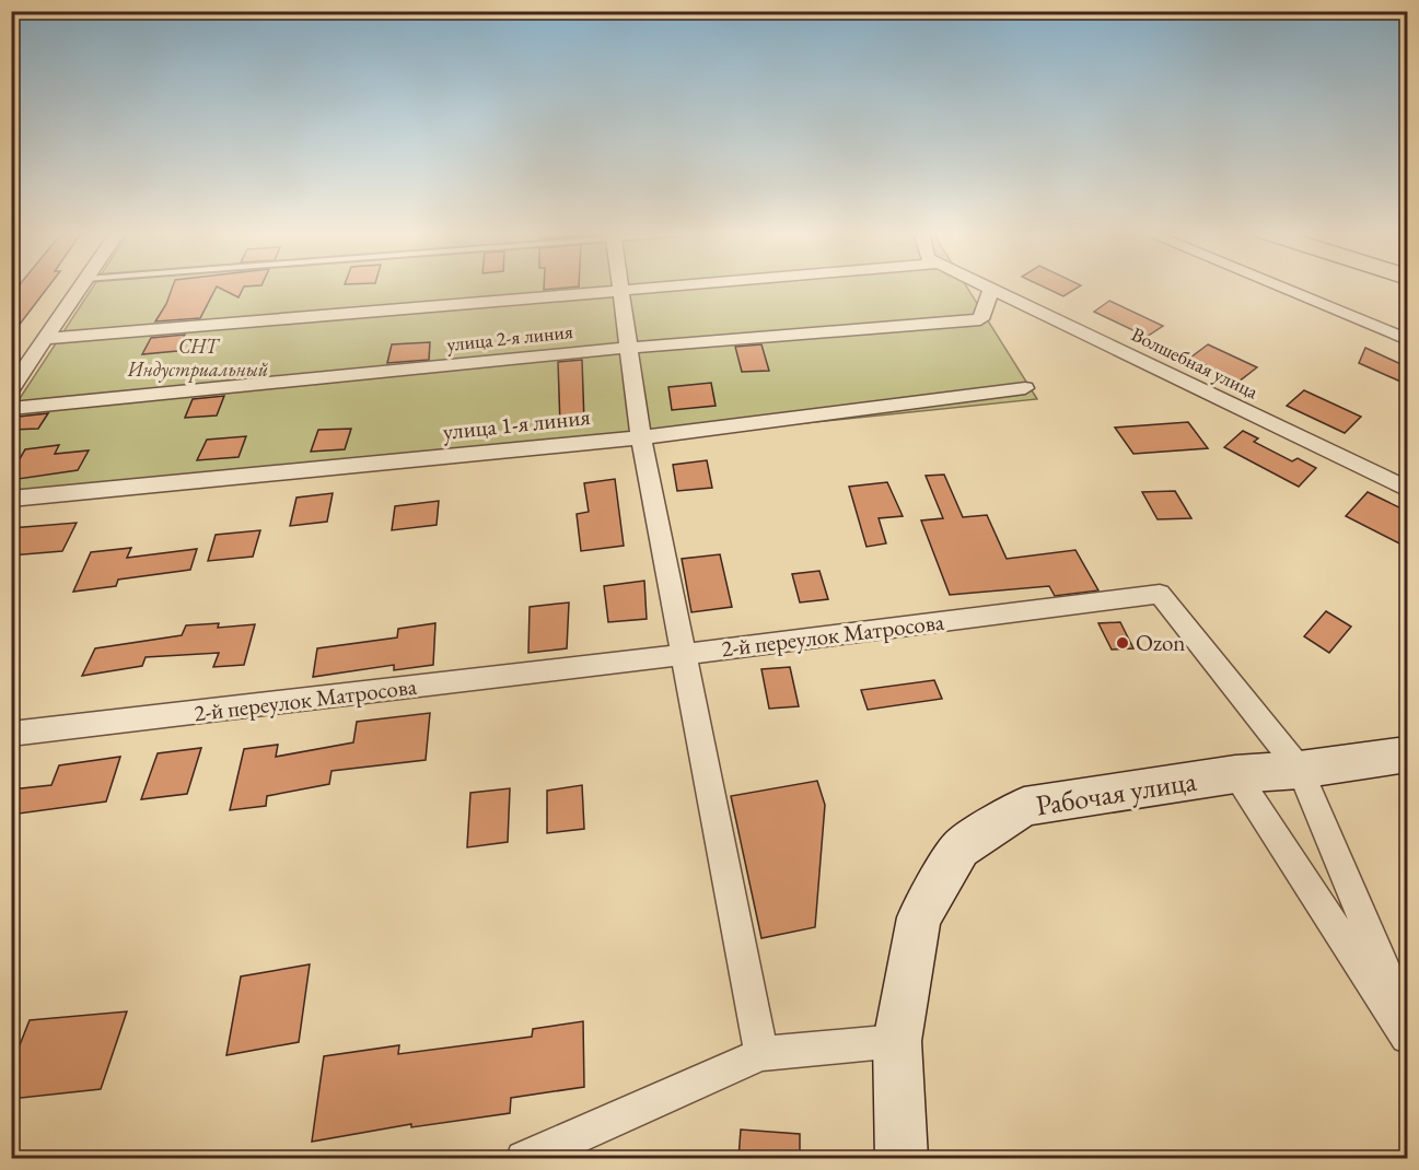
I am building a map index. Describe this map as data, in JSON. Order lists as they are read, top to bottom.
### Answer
{
  "streets": {
    "main road": ["Рабочая улица"],
    "street": [
      "улица 2-я линия",
      "Волшебная улица",
      "улица 1-я линия",
      "2-й переулок Матросова"
    ]
  },
  "crossings": [
    ["улица 2-я линия", "Волшебная улица"],
    ["2-й переулок Матросова", "Рабочая улица"]
  ],
  "parks": ["СНТ Индустриальный"],
  "places": ["Ozon"]
}
